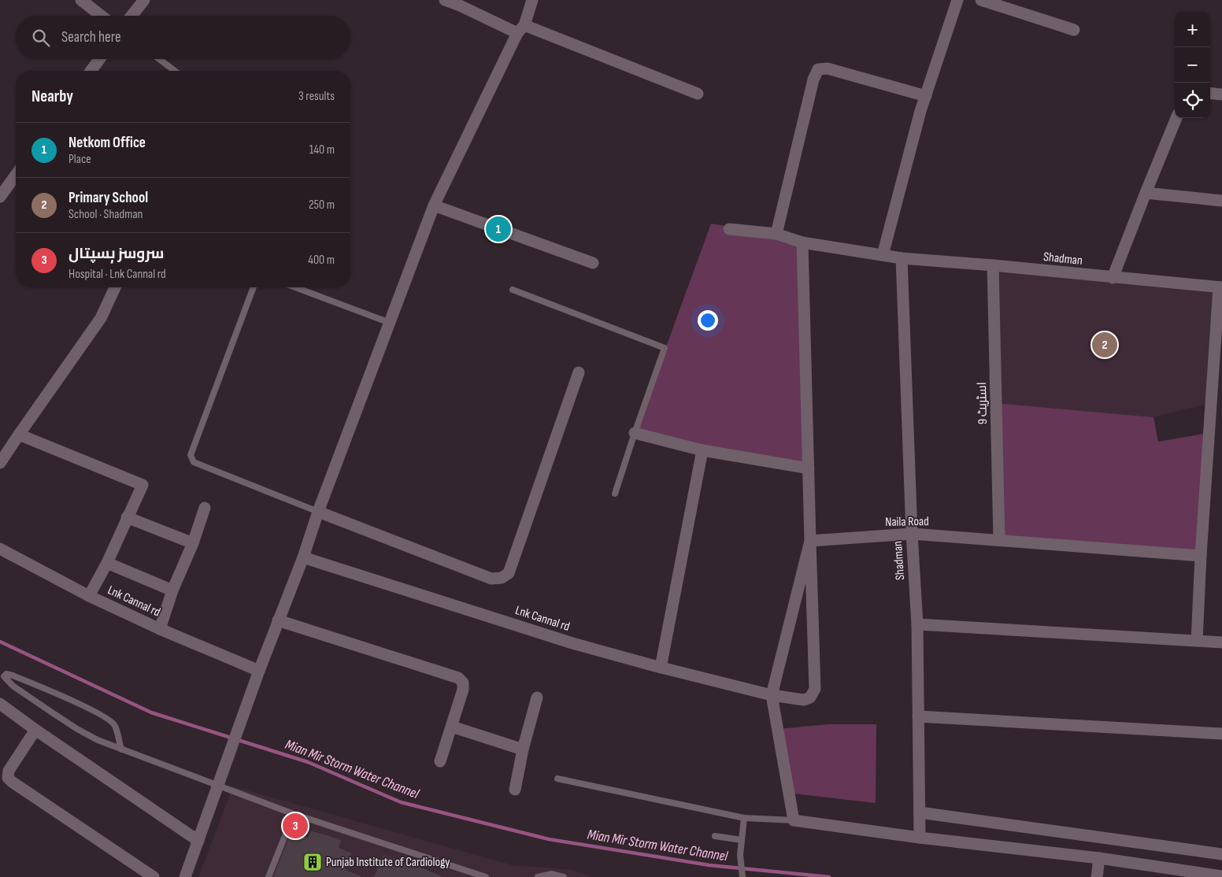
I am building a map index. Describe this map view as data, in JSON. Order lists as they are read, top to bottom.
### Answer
{
  "streets": {
    "street": [
      "Shadman",
      "اسٹریٹ 9",
      "Naila Road",
      "Lnk Cannal rd"
    ]
  },
  "crossings": [
    ["Shadman", "اسٹریٹ 9"],
    ["Shadman", "Naila Road"],
    ["اسٹریٹ 9", "Naila Road"]
  ],
  "water": ["Mian Mir Storm Water Channel"],
  "places": {
    "building": ["Punjab Institute of Cardiology"]
  },
  "page": {
    "map_buttons": ["+", "−"],
    "search": "Search here",
    "heading": ["Nearby", "3 results"],
    "list": [
      {
        "mark": "1",
        "name": "Netkom Office",
        "note": "Place",
        "value": "140 m"
      },
      {
        "mark": "2",
        "name": "Primary School",
        "note": "School · Shadman",
        "value": "250 m"
      },
      {
        "mark": "3",
        "name": "سروسز ہسپتال",
        "note": "Hospital · Lnk Cannal rd",
        "value": "400 m"
      }
    ],
    "pins": ["1", "2", "3"]
  }
}
